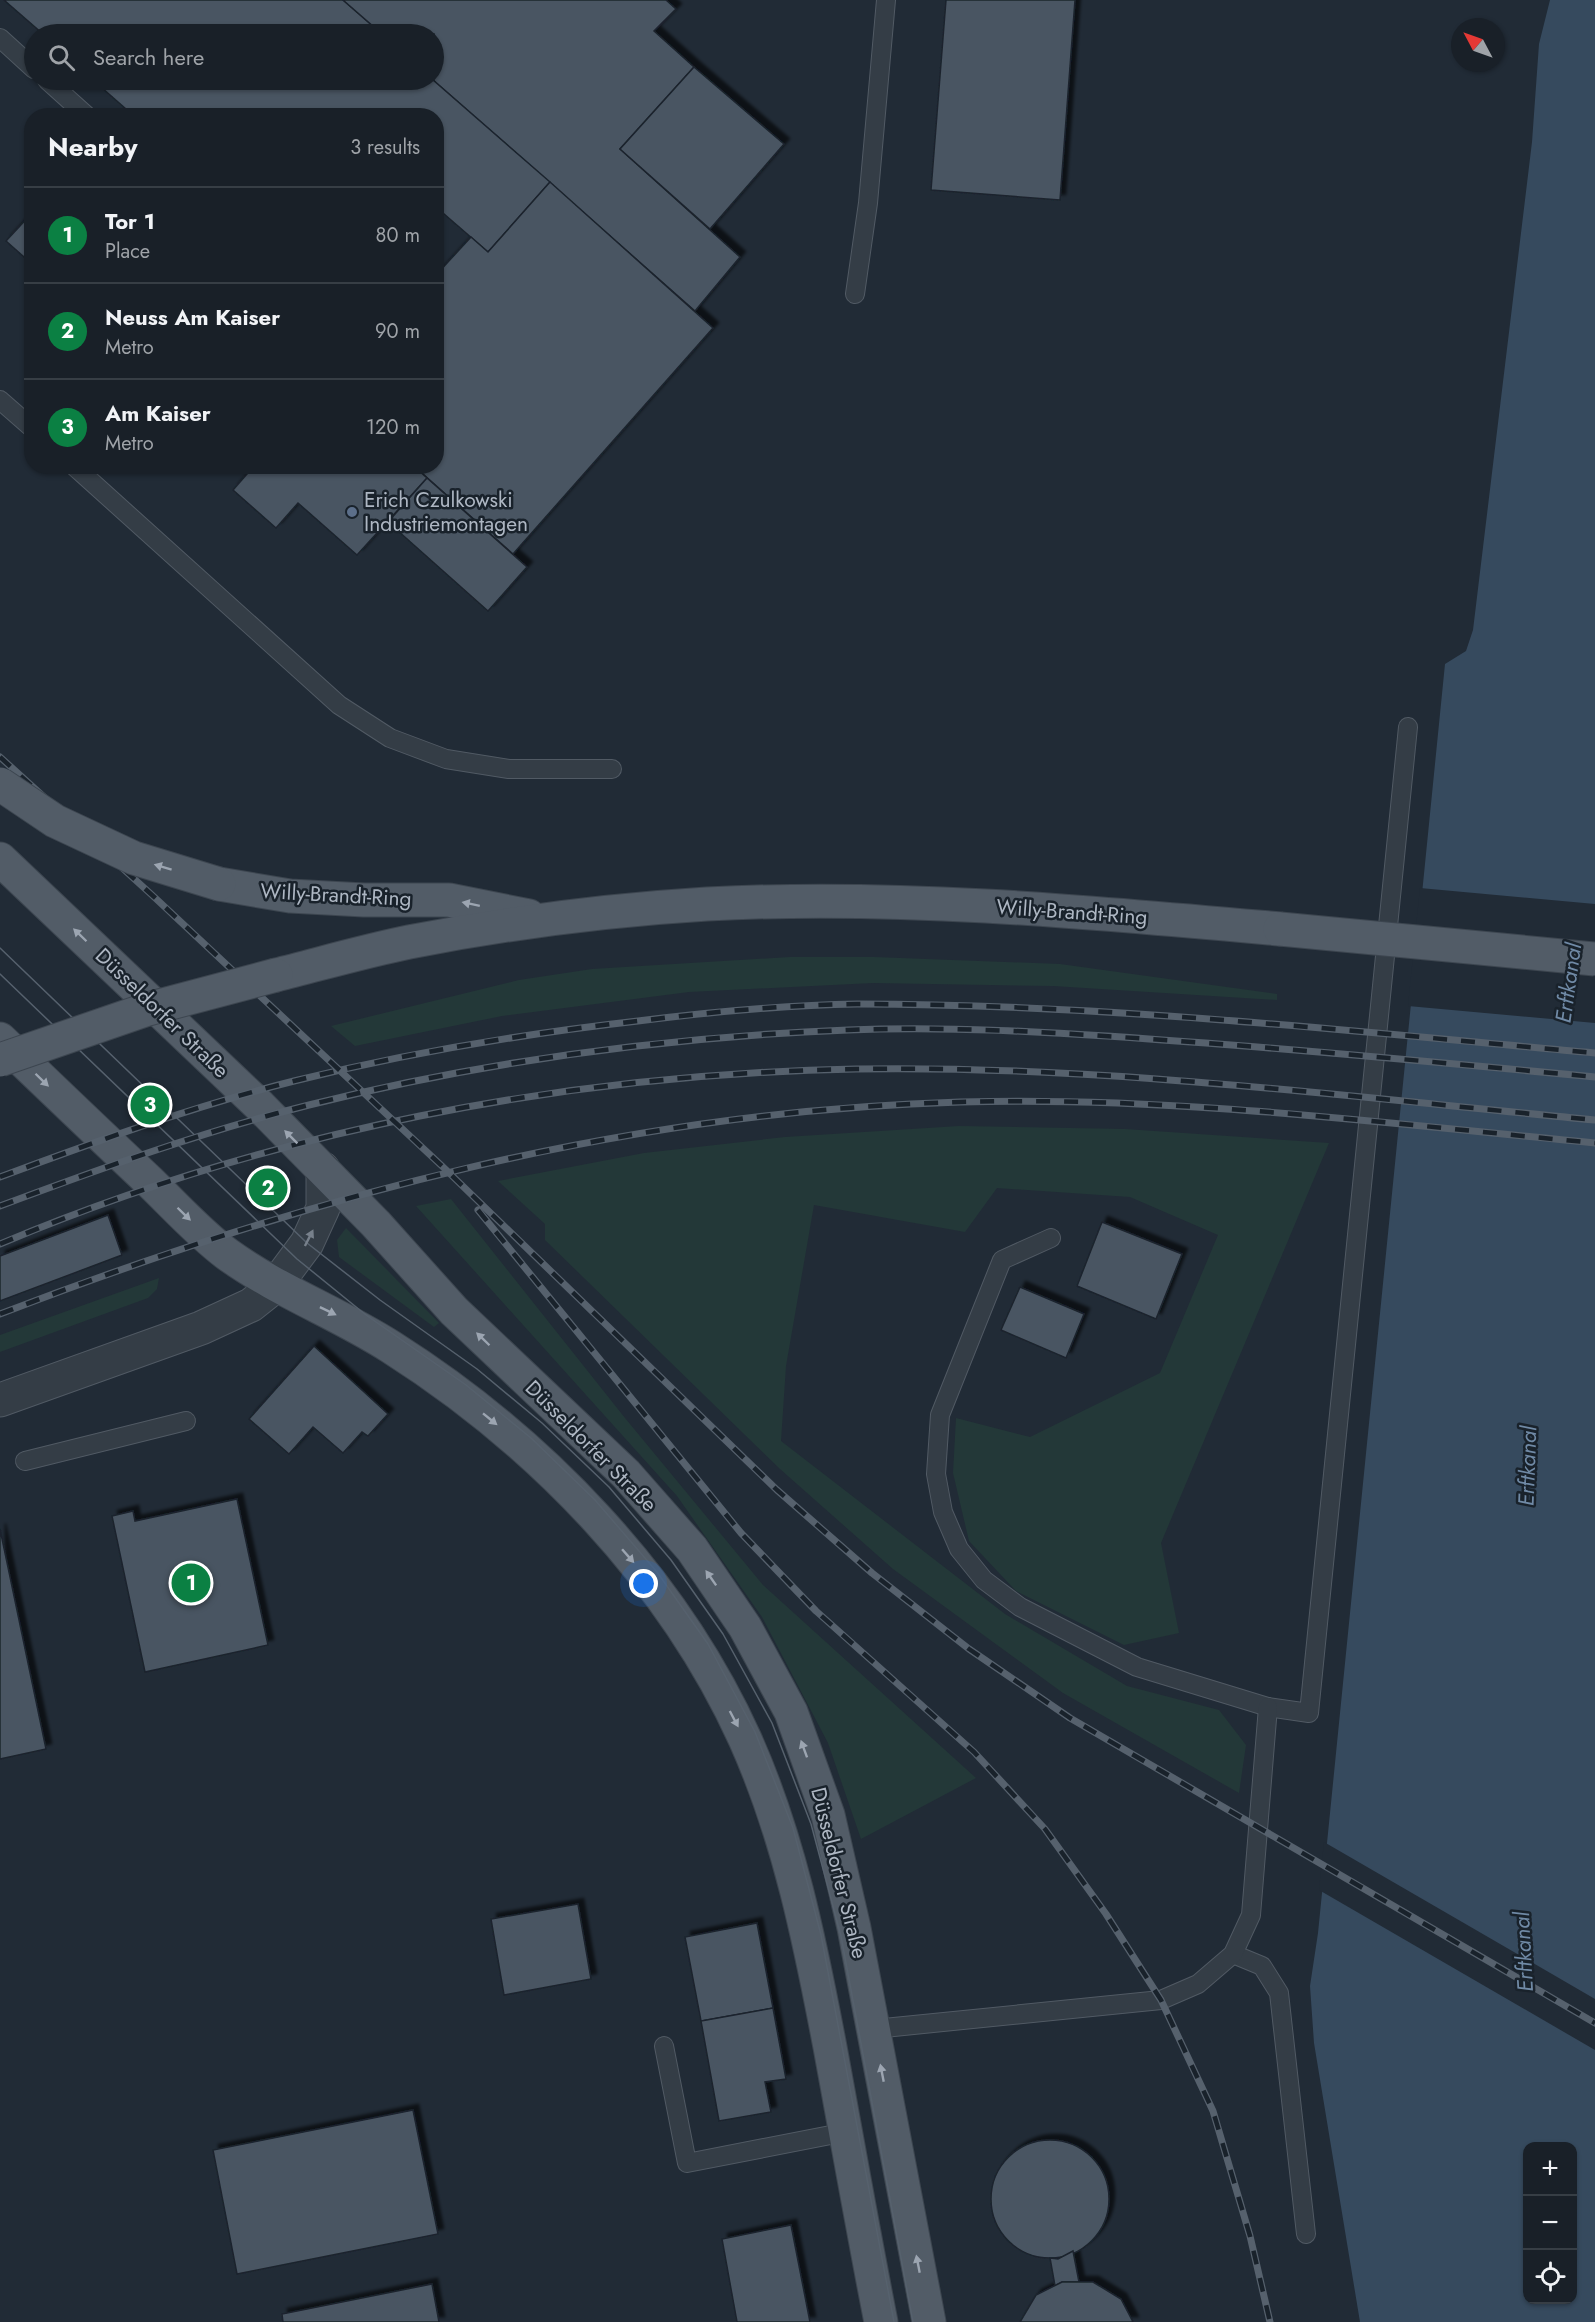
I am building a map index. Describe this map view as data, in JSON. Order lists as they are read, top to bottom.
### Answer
{
  "streets": {
    "main road": ["Willy-Brandt-Ring", "Düsseldorfer Straße"]
  },
  "water": ["Erftkanal"],
  "places": ["Erich Czulkowski Industriemontagen"],
  "north": "top left",
  "page": {
    "search": "Search here",
    "heading": ["Nearby", "3 results"],
    "list": [
      {
        "mark": "1",
        "name": "Tor 1",
        "note": "Place",
        "value": "80 m"
      },
      {
        "mark": "2",
        "name": "Neuss Am Kaiser",
        "note": "Metro",
        "value": "90 m"
      },
      {
        "mark": "3",
        "name": "Am Kaiser",
        "note": "Metro",
        "value": "120 m"
      }
    ],
    "pins": ["3", "2", "1"],
    "map_buttons": ["+", "−"]
  }
}
